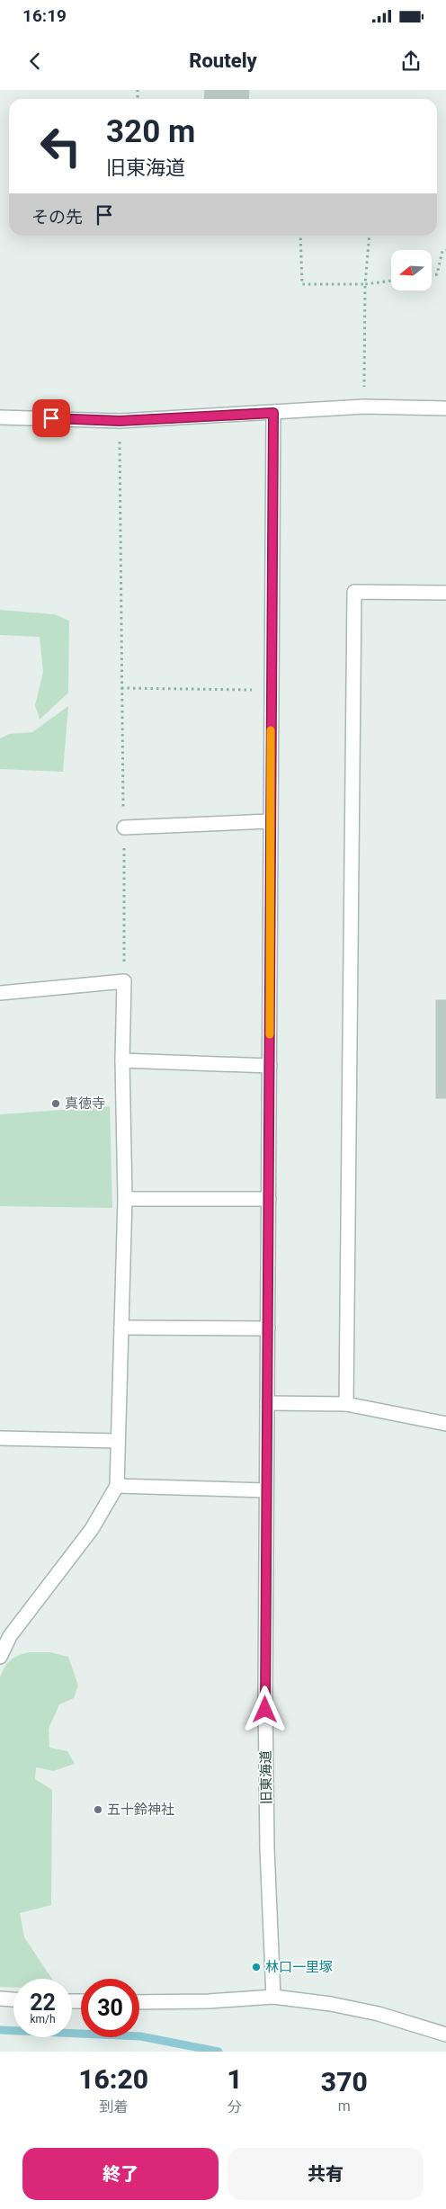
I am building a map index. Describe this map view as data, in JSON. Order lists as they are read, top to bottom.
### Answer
{
  "streets": {
    "street": ["旧東海道"]
  },
  "places": ["真徳寺", "五十鈴神社", "林口一里塚"],
  "north": "left",
  "page": {
    "status": "16:19",
    "header": "Routely",
    "turn": ["320 m", "旧東海道"],
    "then": "その先",
    "speed": "22 km/h",
    "limit": "30",
    "eta": [
      "16:20",
      "到着",
      "1",
      "分",
      "370",
      "m"
    ],
    "buttons": ["終了", "共有"]
  }
}
